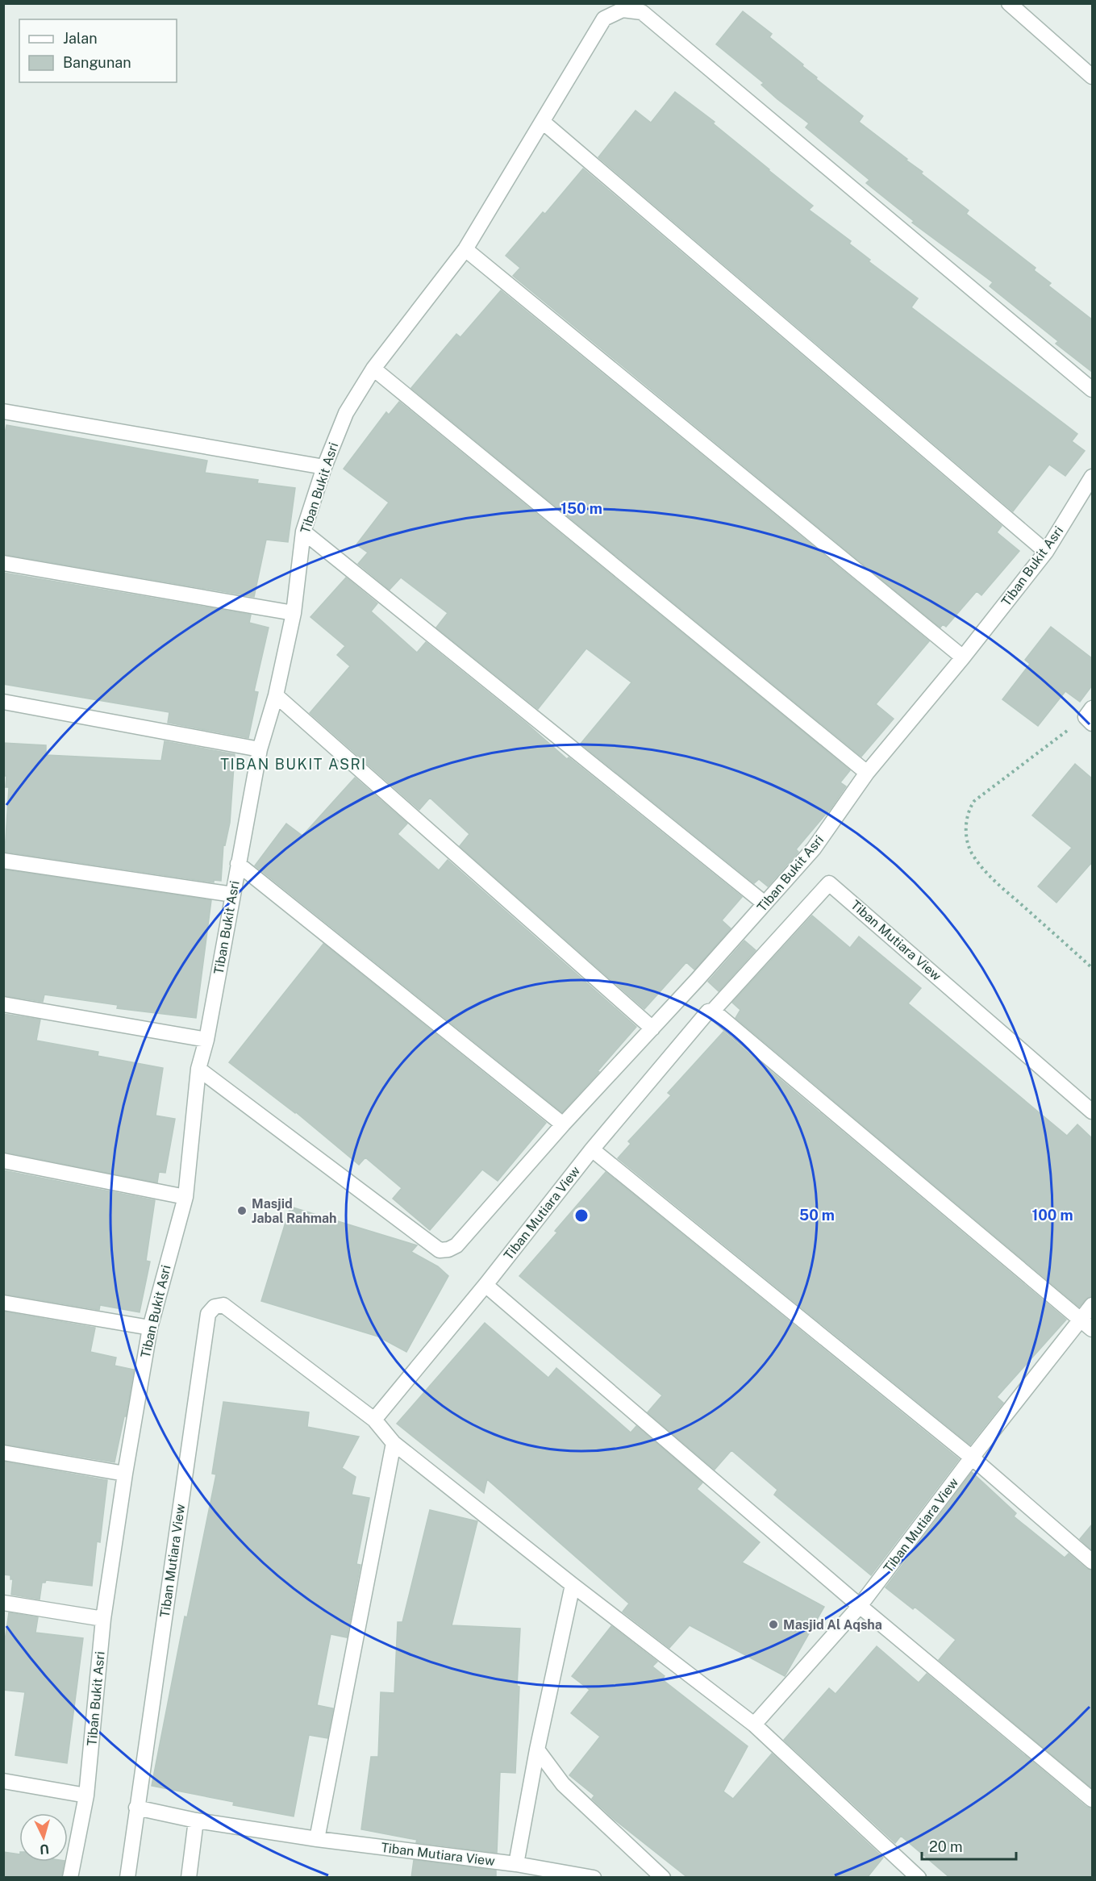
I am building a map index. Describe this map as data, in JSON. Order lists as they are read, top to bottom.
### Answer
{
  "streets": {
    "street": ["Tiban Bukit Asri", "Tiban Mutiara View"]
  },
  "districts": ["TIBAN BUKIT ASRI"],
  "places": ["Masjid Jabal Rahmah", "Masjid Al Aqsha"],
  "legend": ["Jalan", "Bangunan"],
  "scale_bar": "20 m",
  "north": "bottom",
  "rings": ["150 m", "50 m", "100 m"]
}
